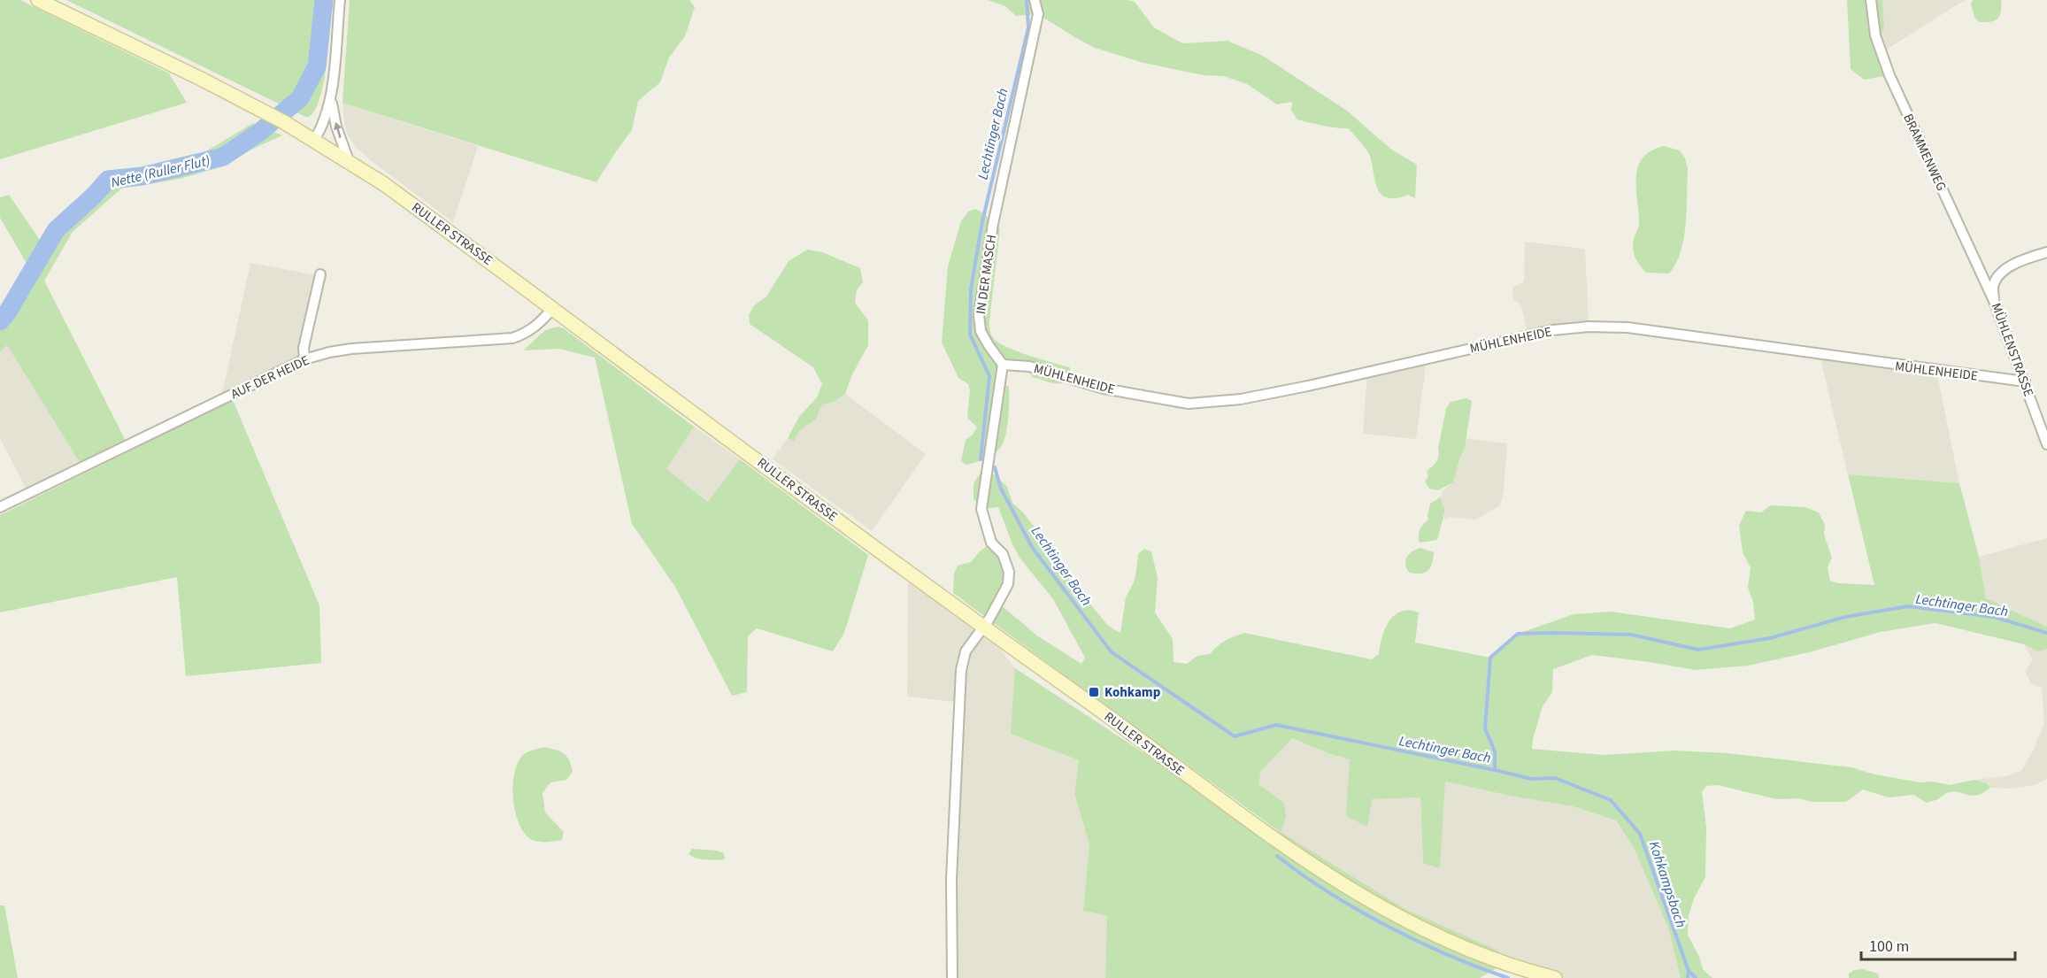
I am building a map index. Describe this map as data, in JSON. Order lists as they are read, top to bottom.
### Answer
{
  "streets": {
    "main road": ["RULLER STRASSE"],
    "street": [
      "BRAMMENWEG",
      "IN DER MASCH",
      "MÜHLENHEIDE",
      "MÜHLENSTRASSE",
      "AUF DER HEIDE"
    ]
  },
  "crossings": [
    ["BRAMMENWEG", "MÜHLENSTRASSE"],
    ["RULLER STRASSE", "AUF DER HEIDE"],
    ["IN DER MASCH", "MÜHLENHEIDE"],
    ["MÜHLENHEIDE", "MÜHLENSTRASSE"]
  ],
  "water": ["Lechtinger Bach", "Nette (Ruller Flut)", "Kohkampsbach"],
  "places": {
    "transit": ["Kohkamp"]
  },
  "scale_bar": "100 m"
}
